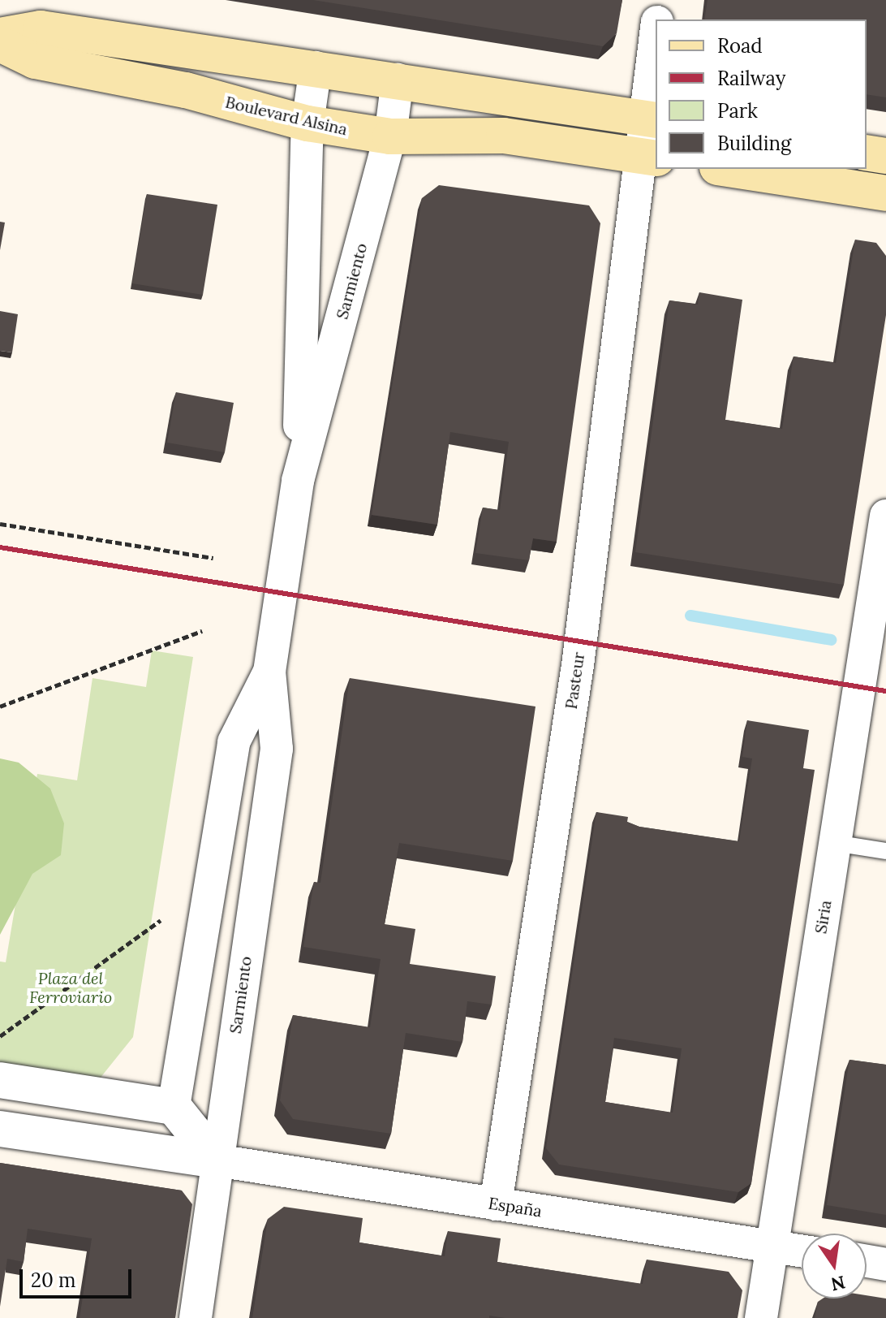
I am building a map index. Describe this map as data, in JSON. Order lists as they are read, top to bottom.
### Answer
{
  "streets": {
    "main road": ["Boulevard Alsina"],
    "street": [
      "Sarmiento",
      "Pasteur",
      "Siria",
      "España"
    ]
  },
  "crossings": [
    ["Boulevard Alsina", "Sarmiento"],
    ["Boulevard Alsina", "Pasteur"],
    ["Sarmiento", "España"],
    ["Pasteur", "España"],
    ["Siria", "España"]
  ],
  "parks": ["Plaza del Ferroviario"],
  "legend": [
    "Road",
    "Railway",
    "Park",
    "Building"
  ],
  "scale_bar": "20 m",
  "north": "bottom"
}
